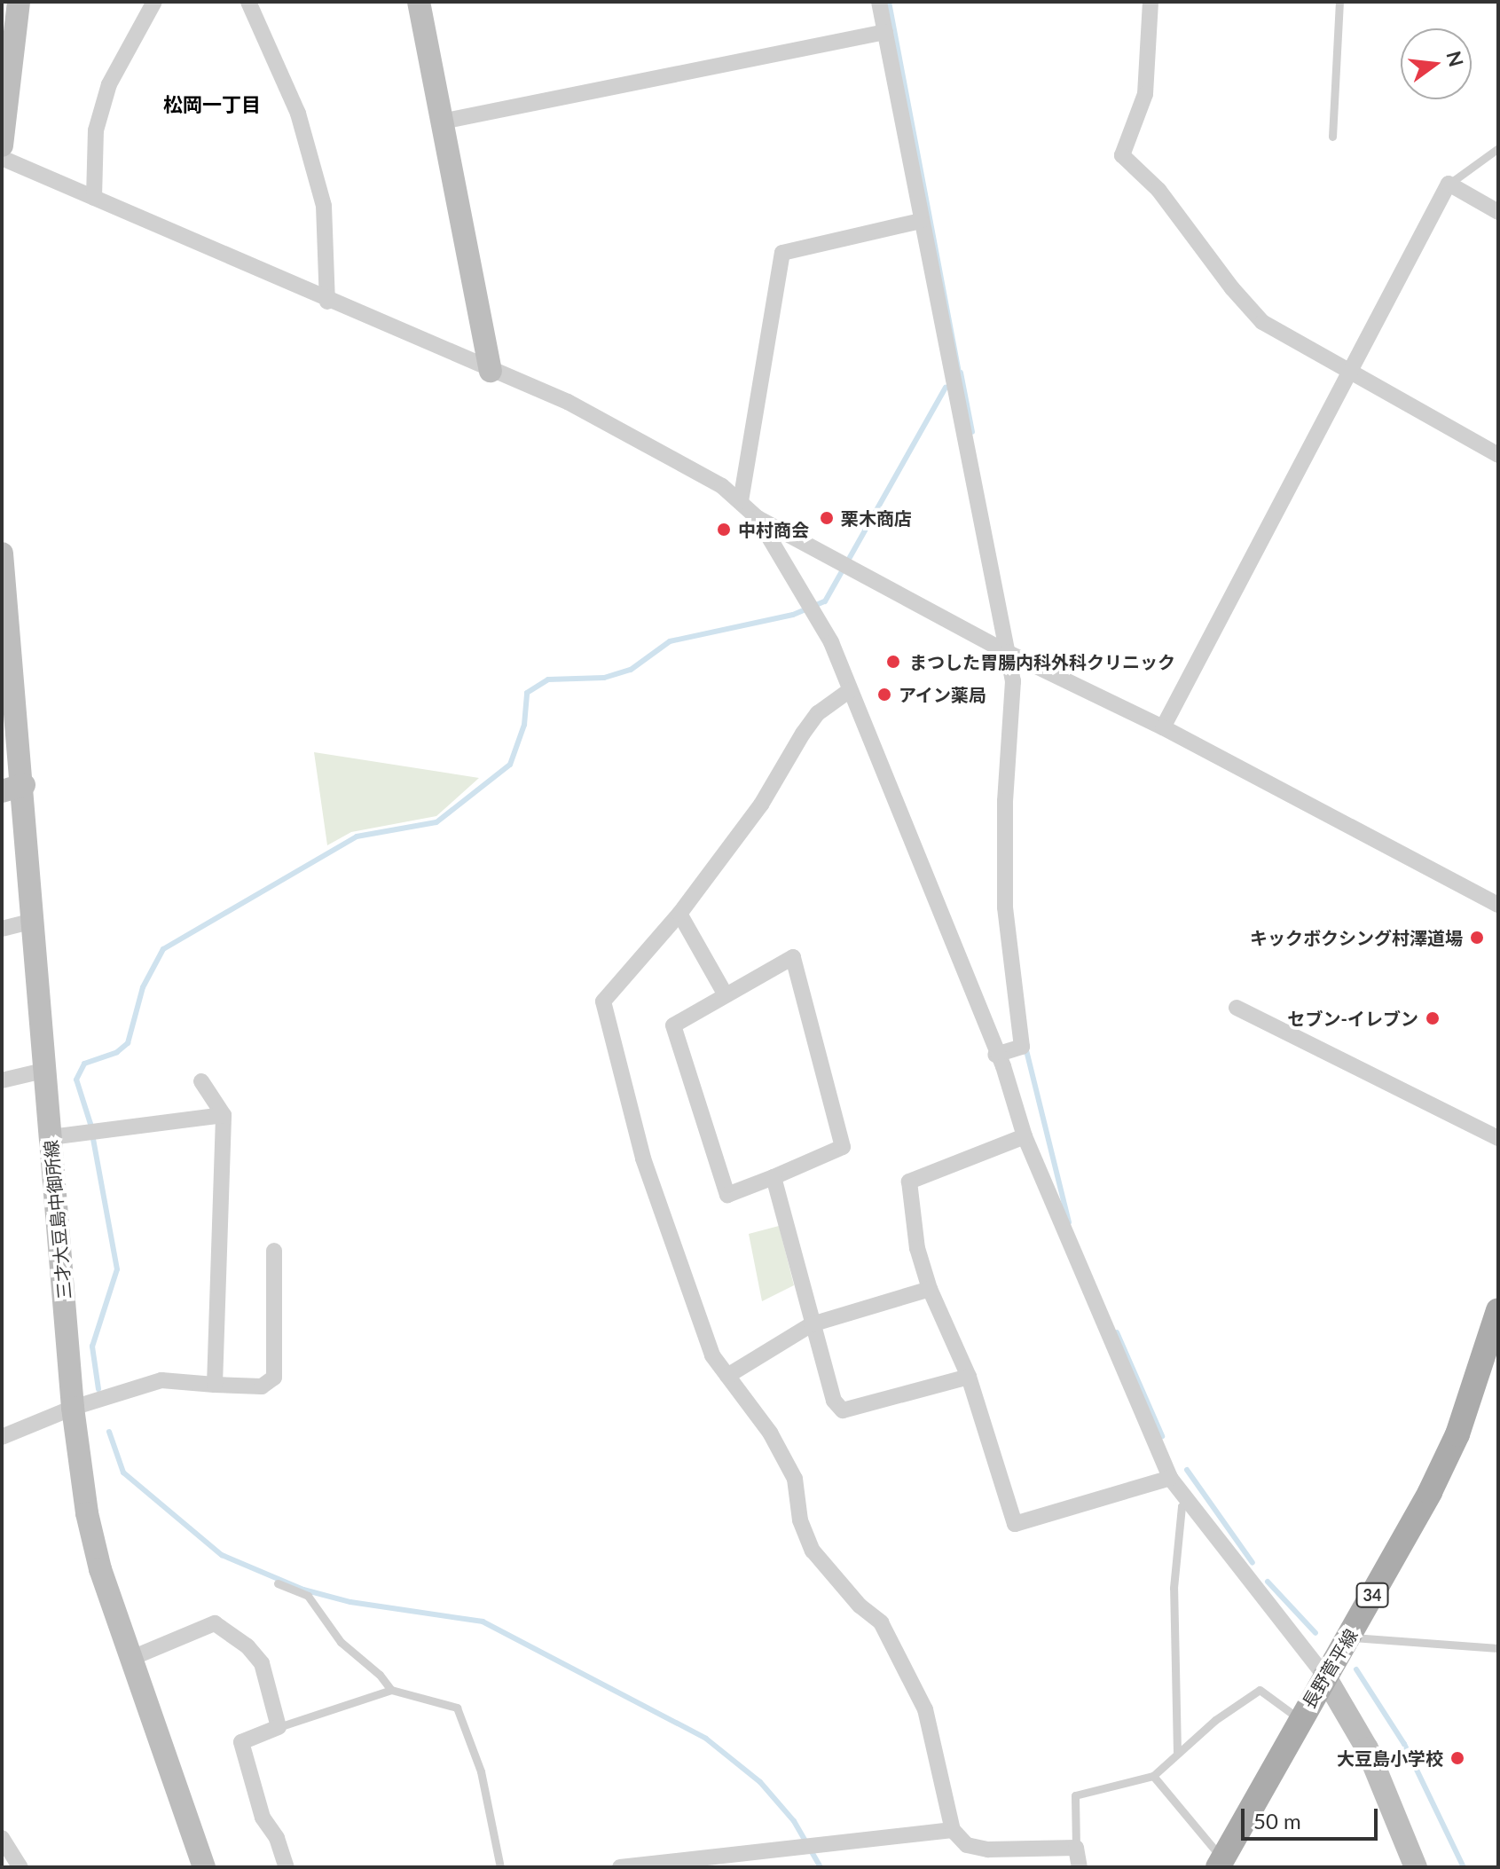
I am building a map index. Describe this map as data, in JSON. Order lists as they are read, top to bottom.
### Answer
{
  "streets": {
    "main road": ["三才大豆島中御所線", "34", "長野菅平線"]
  },
  "districts": ["松岡一丁目"],
  "places": [
    "栗木商店",
    "中村商会",
    "まつした胃腸内科外科クリニック",
    "アイン薬局",
    "キックボクシング村澤道場",
    "セブン-イレブン",
    "大豆島小学校"
  ],
  "scale_bar": "50 m",
  "north": "right"
}
